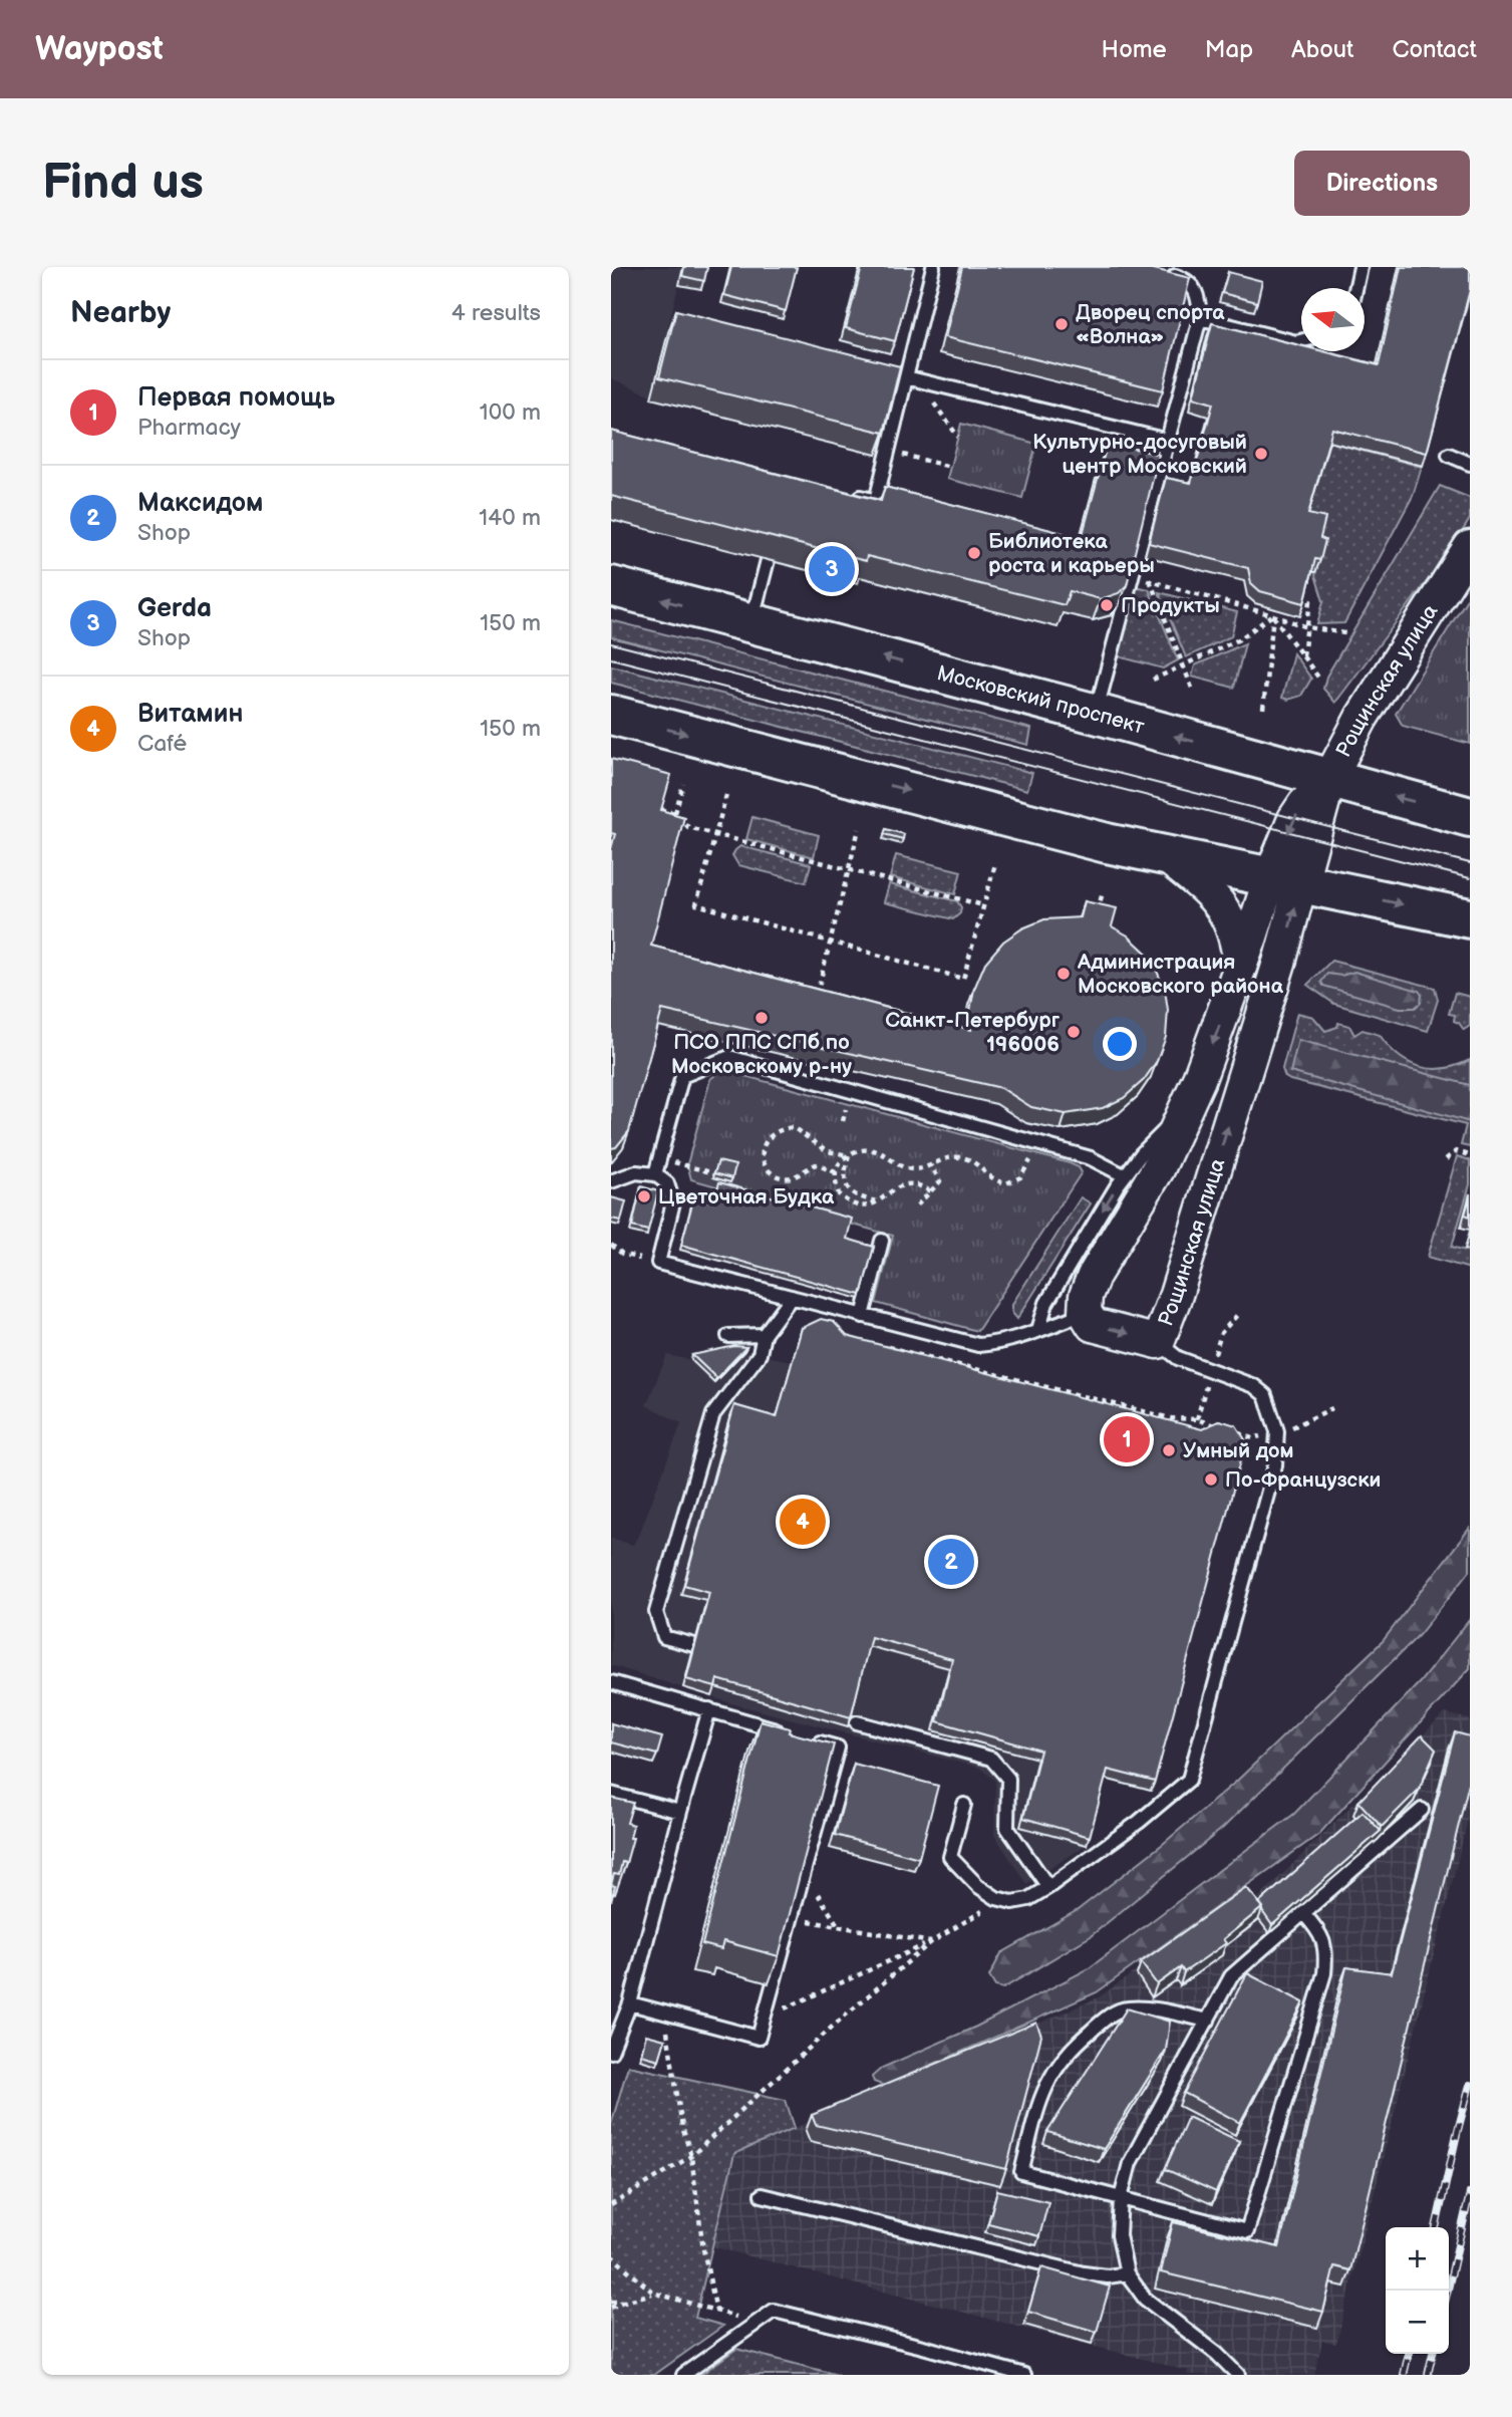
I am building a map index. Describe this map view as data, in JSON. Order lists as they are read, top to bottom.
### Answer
{
  "streets": {
    "main road": ["Московский проспект"],
    "street": ["Рощинская улица"]
  },
  "crossings": [
    ["Рощинская улица", "Московский проспект"]
  ],
  "places": [
    "Дворец спорта «Волна»",
    "Культурно-досуговый центр Московский",
    "Библиотека роста и карьеры",
    "Продукты",
    "Администрация Московского района",
    "ПСО ППС СПб по Московскому р-ну",
    "Санкт-Петербург 196006",
    "Цветочная Будка",
    "Умный дом",
    "По-Французски"
  ],
  "north": "left",
  "page": {
    "header": "Waypost",
    "nav": [
      "Home",
      "Map",
      "About",
      "Contact"
    ],
    "buttons": "Directions",
    "title": "Find us",
    "heading": ["Nearby", "4 results"],
    "list": [
      {
        "mark": "1",
        "name": "Первая помощь",
        "note": "Pharmacy",
        "value": "100 m"
      },
      {
        "mark": "2",
        "name": "Максидом",
        "note": "Shop",
        "value": "140 m"
      },
      {
        "mark": "3",
        "name": "Gerda",
        "note": "Shop",
        "value": "150 m"
      },
      {
        "mark": "4",
        "name": "Витамин",
        "note": "Café",
        "value": "150 m"
      }
    ],
    "pins": [
      "3",
      "1",
      "4",
      "2"
    ],
    "map_buttons": ["+", "−"]
  }
}
